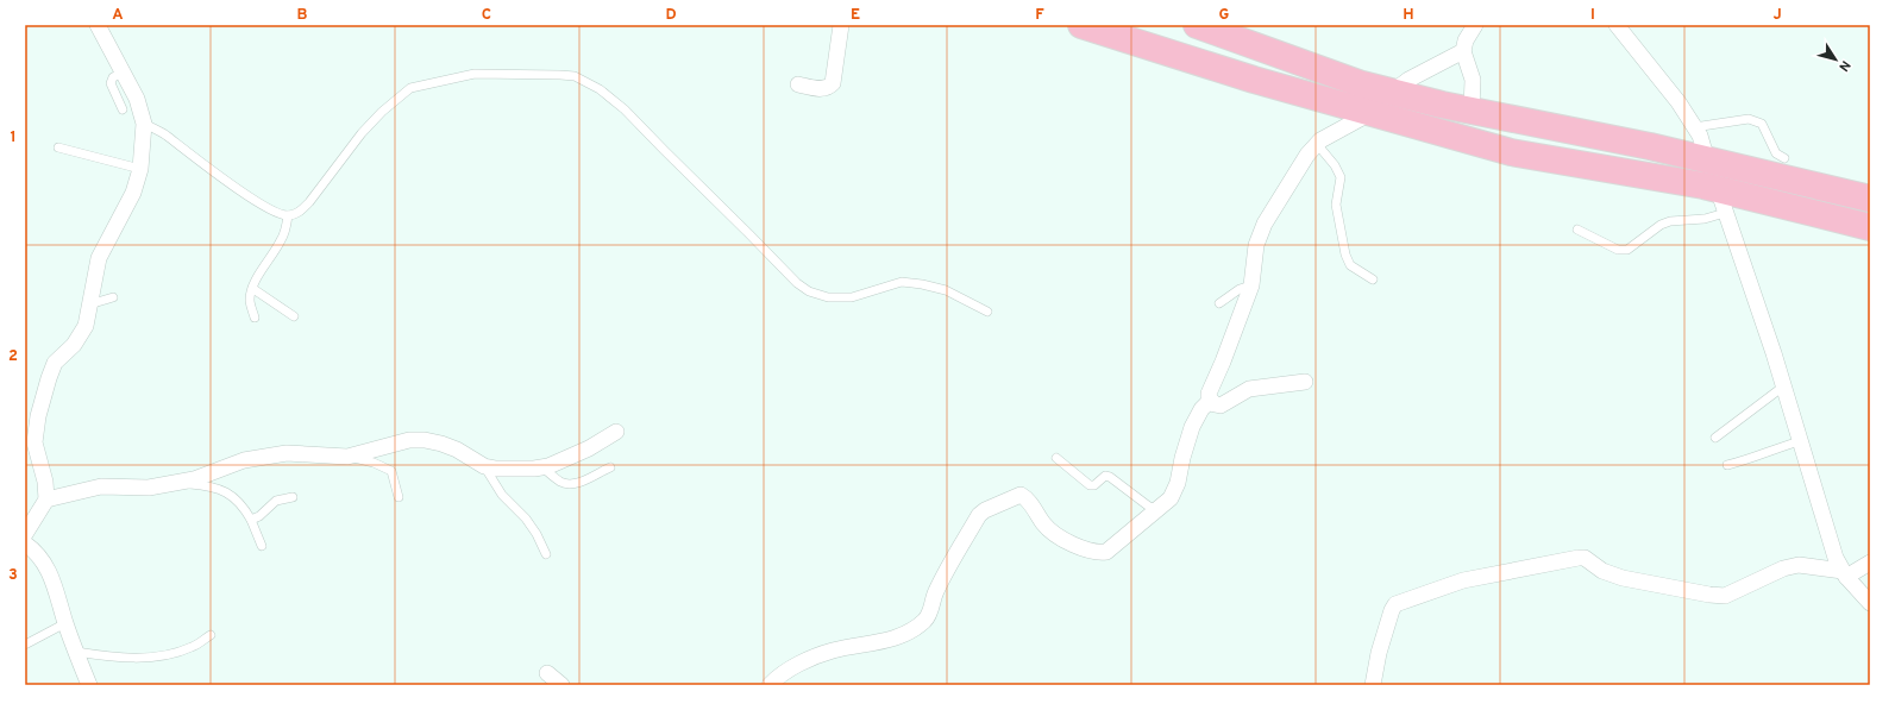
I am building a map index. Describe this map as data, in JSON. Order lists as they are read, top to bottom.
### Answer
{
  "north": "bottom right",
  "grid": {
    "columns": [
      "A",
      "B",
      "C",
      "D",
      "E",
      "F",
      "G",
      "H",
      "I",
      "J"
    ],
    "rows": ["1", "2", "3"]
  }
}
